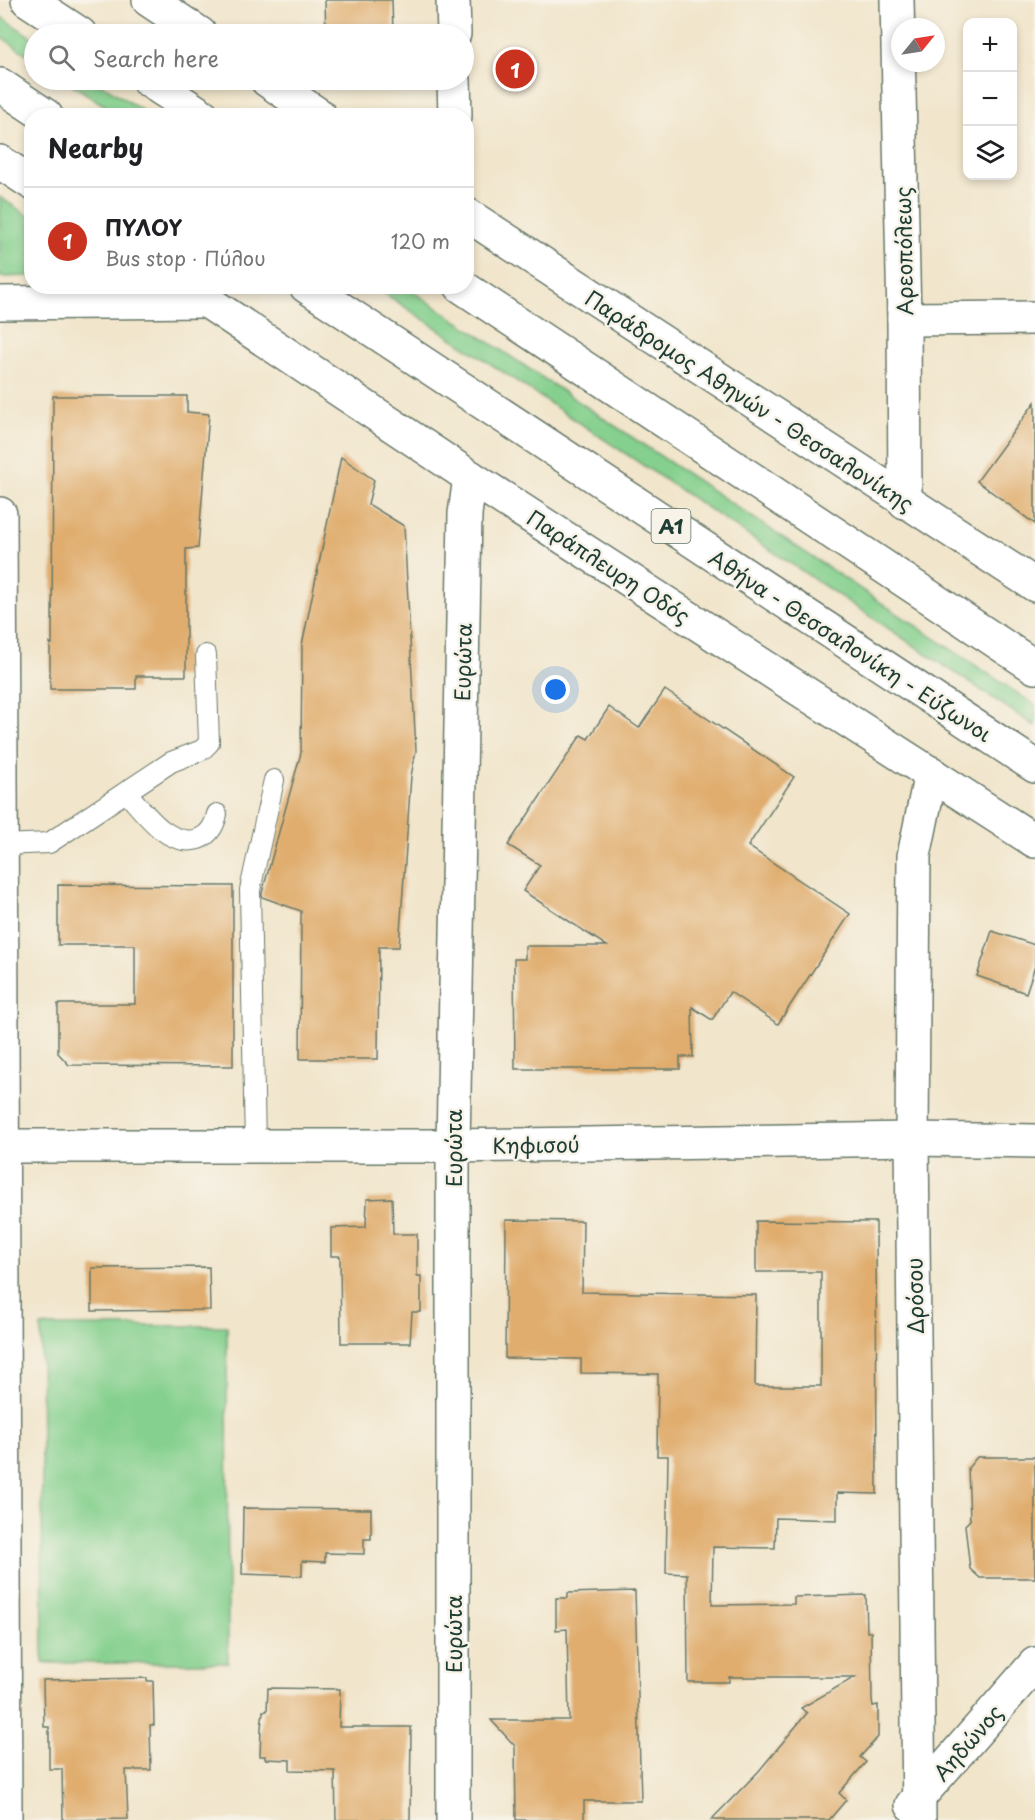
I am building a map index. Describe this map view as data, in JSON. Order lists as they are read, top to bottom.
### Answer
{
  "streets": {
    "main road": [
      "Αρεοπόλεως",
      "Παράδρομος Αθηνών - Θεσσαλονίκης",
      "Α1",
      "Παράπλευρη Οδός",
      "Αθήνα - Θεσσαλονίκη - Εύζωνοι",
      "Ευρώτα",
      "Κηφισού",
      "Δρόσου",
      "Αηδώνος"
    ]
  },
  "crossings": [
    ["Αρεοπόλεως", "Παράδρομος Αθηνών - Θεσσαλονίκης"],
    ["Παράπλευρη Οδός", "Ευρώτα"],
    ["Παράπλευρη Οδός", "Δρόσου"],
    ["Ευρώτα", "Κηφισού"],
    ["Κηφισού", "Δρόσου"],
    ["Δρόσου", "Αηδώνος"]
  ],
  "north": "top right",
  "page": {
    "map_buttons": ["+", "−"],
    "search": "Search here",
    "pins": "1",
    "heading": "Nearby",
    "list": [
      {
        "mark": "1",
        "name": "ΠΥΛΟΥ",
        "note": "Bus stop · Πύλου",
        "value": "120 m"
      }
    ]
  }
}
